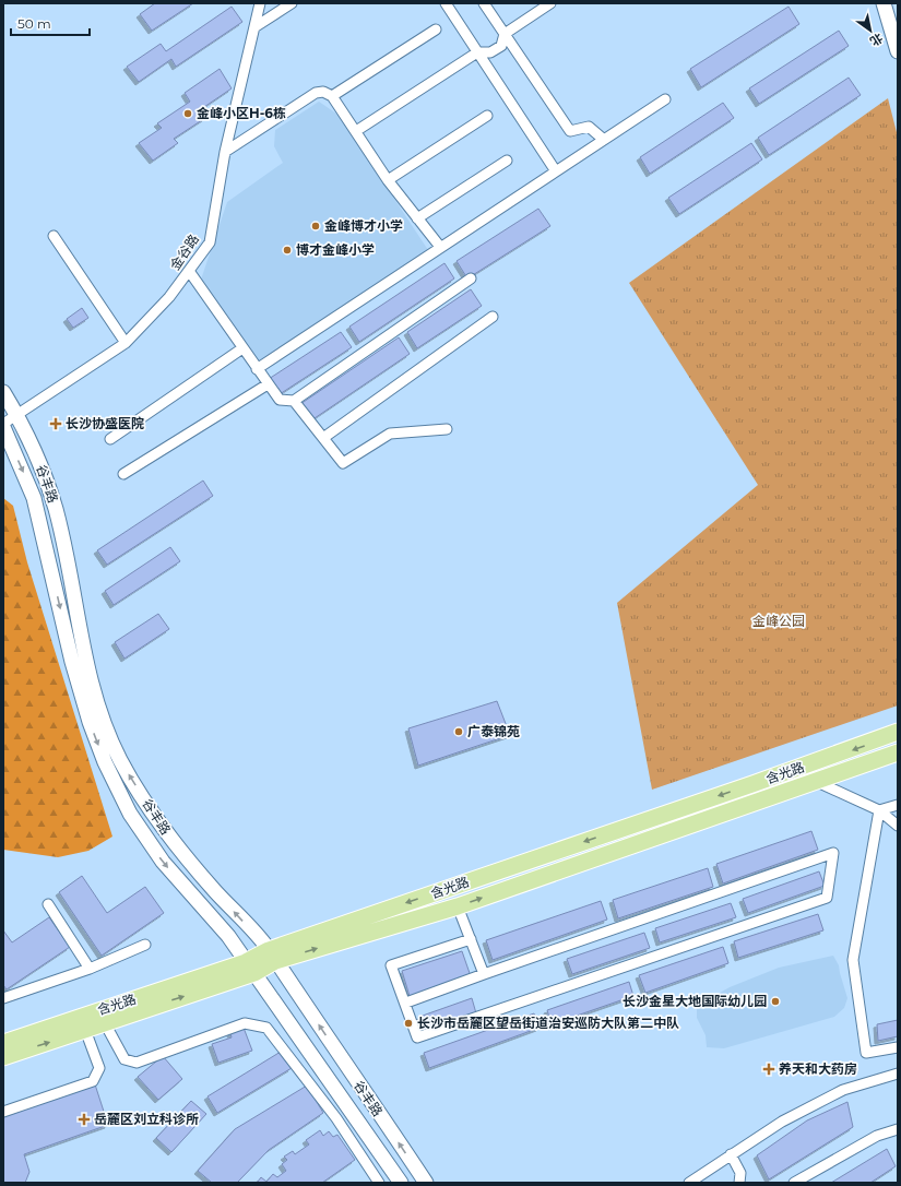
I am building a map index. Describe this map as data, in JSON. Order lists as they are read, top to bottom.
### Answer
{
  "streets": {
    "main road": ["含光路"],
    "street": ["金谷路", "谷丰路"]
  },
  "crossings": [
    ["金谷路", "谷丰路"],
    ["谷丰路", "含光路"]
  ],
  "parks": ["金峰公园"],
  "places": {
    "other": [
      "金峰小区H-6栋",
      "金峰博才小学",
      "博才金峰小学",
      "广泰锦苑",
      "长沙金星大地国际幼儿园",
      "长沙市岳麓区望岳街道治安巡防大队第二中队"
    ],
    "health": ["长沙协盛医院", "养天和大药房", "岳麓区刘立科诊所"]
  },
  "scale_bar": "50 m",
  "north": "bottom right"
}
